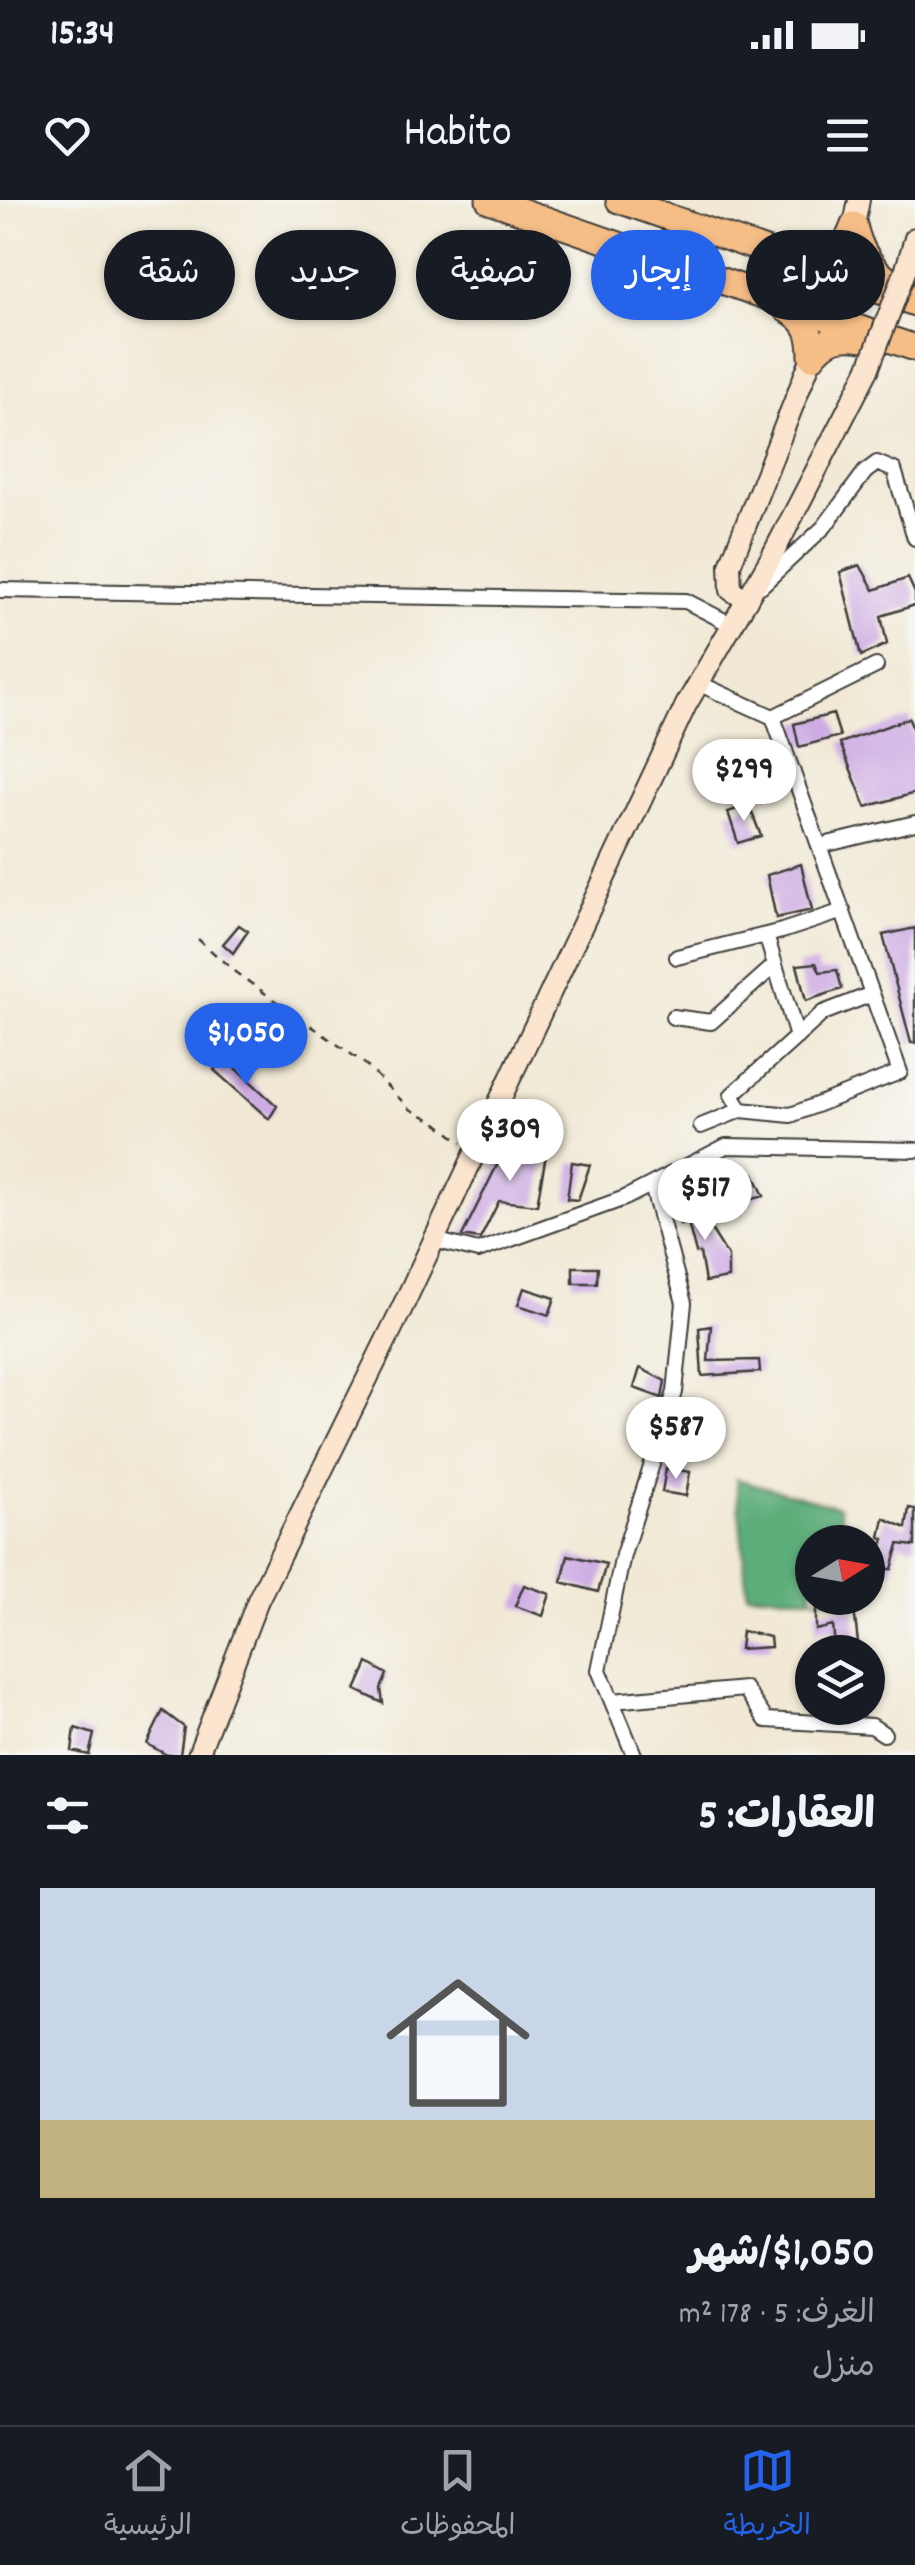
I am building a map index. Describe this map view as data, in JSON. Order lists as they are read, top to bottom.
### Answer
{
  "north": "right",
  "page": {
    "status": "15:34",
    "header": "Habito",
    "chip": [
      "شراء",
      "إيجار",
      "تصفية",
      "جديد",
      "شقة"
    ],
    "price": [
      "$299",
      "$1,050",
      "$309",
      "$517",
      "$587"
    ],
    "heading": "العقارات: 5",
    "list": [
      {
        "name": "$1,050/شهر",
        "note": "الغرف: 5 · 178 m² · منزل"
      }
    ],
    "tabs": ["الخريطة", "المحفوظات", "الرئيسية"]
  }
}
